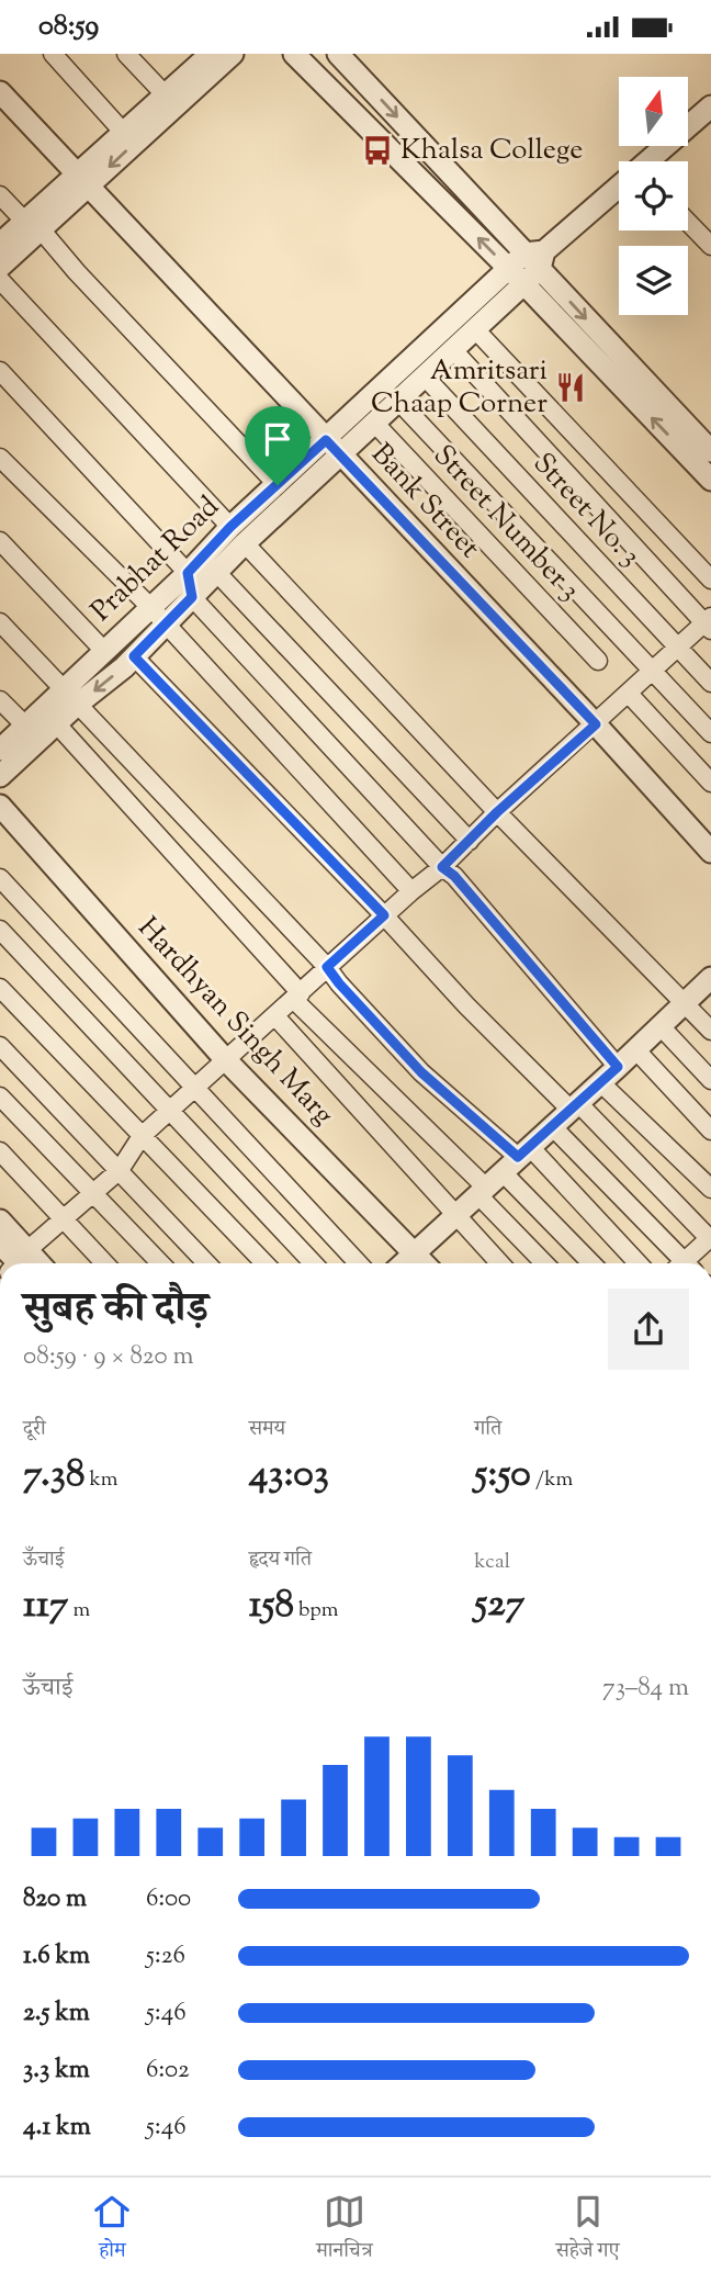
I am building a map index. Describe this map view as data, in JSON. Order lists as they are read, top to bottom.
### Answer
{
  "streets": {
    "street": [
      "Bank Street",
      "Street No. 3",
      "Street Number 3",
      "Prabhat Road",
      "Hardhyan Singh Marg"
    ]
  },
  "crossings": [
    ["Bank Street", "Prabhat Road"],
    ["Street No. 3", "Prabhat Road"],
    ["Street Number 3", "Prabhat Road"]
  ],
  "places": {
    "bus stop": ["Khalsa College"],
    "restaurant": ["Amritsari Chaap Corner"]
  },
  "north": "top",
  "page": {
    "status": "08:59",
    "heading": ["सुबह की दौड़", "08:59 · 9 × 820 m"],
    "stats": [
      ["दूरी", "7.38 km"],
      ["समय", "43:03"],
      ["गति", "5:50 /km"],
      ["ऊँचाई", "117 m"],
      ["हृदय गति", "158 bpm"],
      ["kcal", "527"]
    ],
    "chart": ["ऊँचाई", "73–84 m"],
    "list": [
      {
        "name": "820 m",
        "note": "6:00"
      },
      {
        "name": "1.6 km",
        "note": "5:26"
      },
      {
        "name": "2.5 km",
        "note": "5:46"
      },
      {
        "name": "3.3 km",
        "note": "6:02"
      },
      {
        "name": "4.1 km",
        "note": "5:46"
      }
    ],
    "tabs": ["होम", "मानचित्र", "सहेजे गए"]
  }
}
